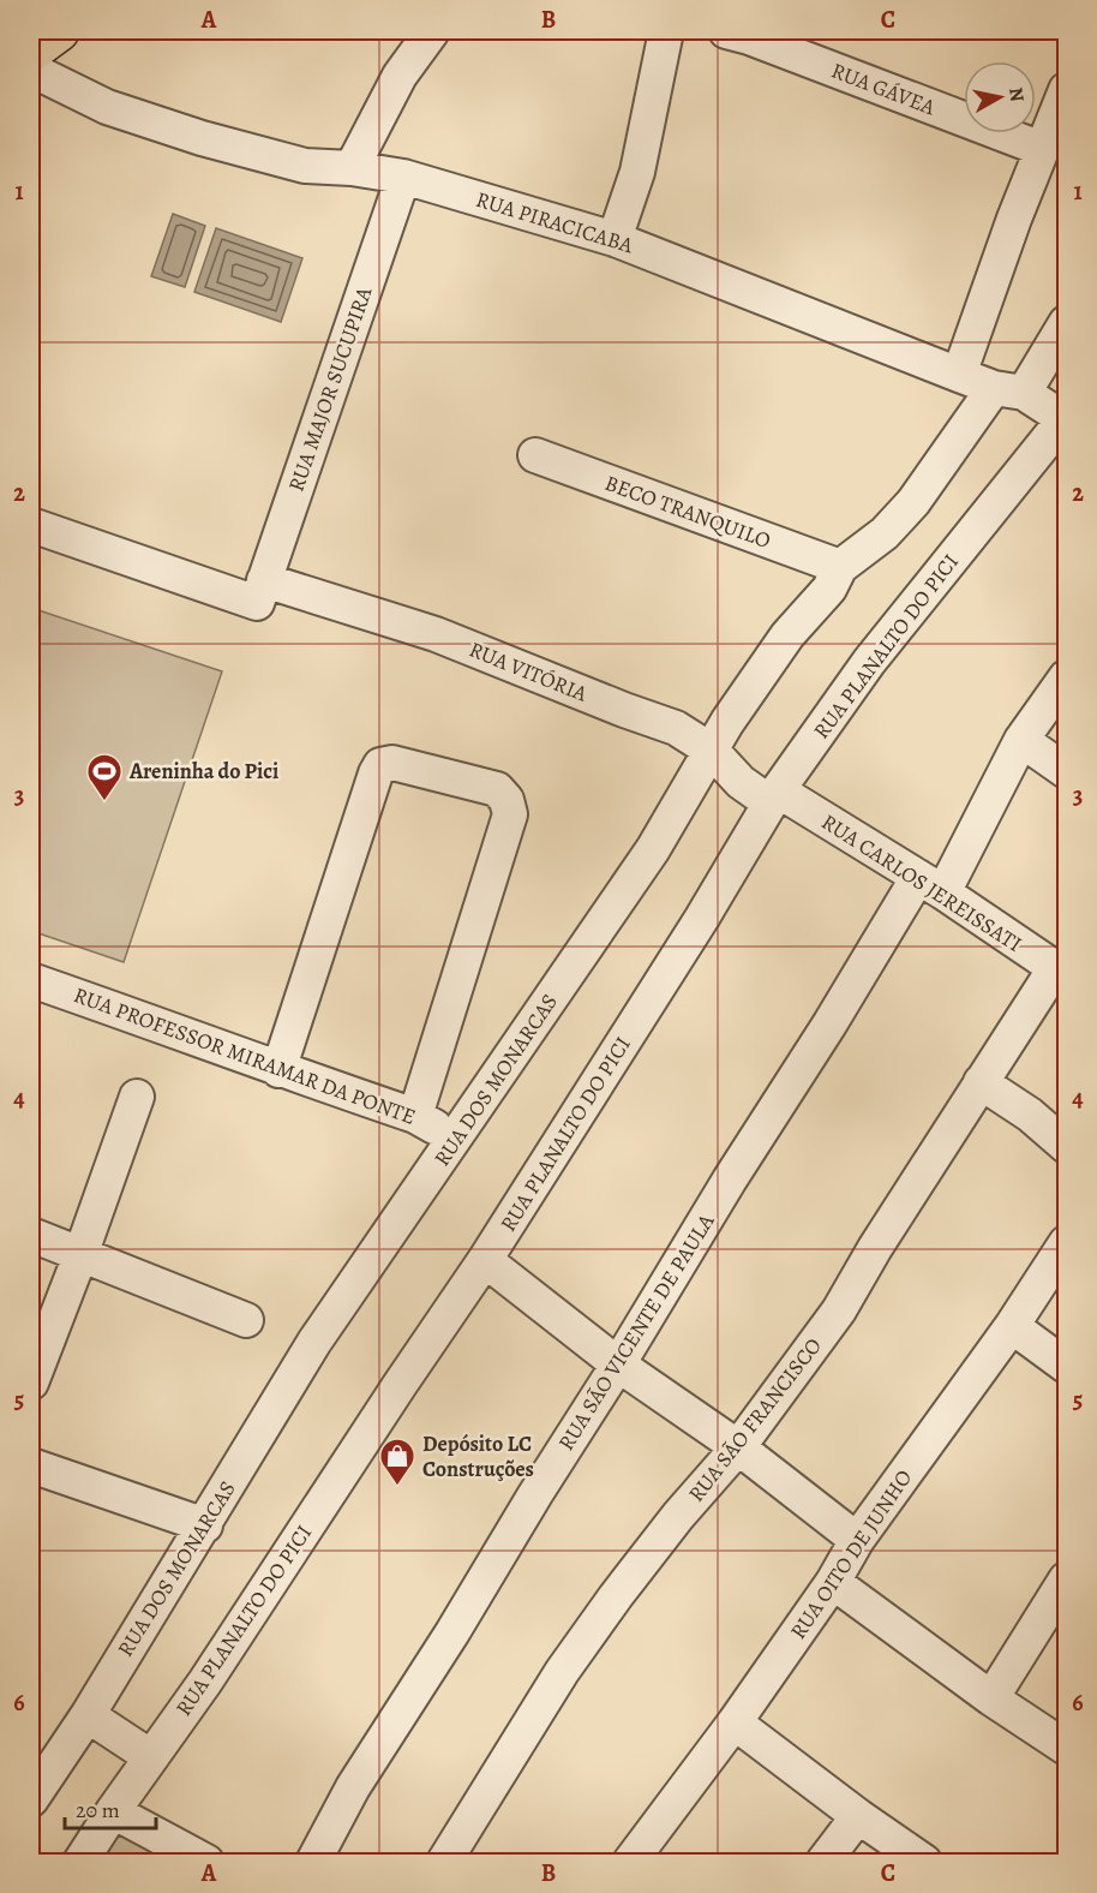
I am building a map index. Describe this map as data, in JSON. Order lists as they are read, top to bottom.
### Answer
{
  "streets": {
    "street": [
      "RUA GÁVEA",
      "RUA PIRACICABA",
      "RUA MAJOR SUCUPIRA",
      "BECO TRANQUILO",
      "RUA PLANALTO DO PICI",
      "RUA VITÓRIA",
      "RUA CARLOS JEREISSATI",
      "RUA PROFESSOR MIRAMAR DA PONTE",
      "RUA DOS MONARCAS",
      "RUA SÃO VICENTE DE PAULA",
      "RUA SÃO FRANCISCO",
      "RUA OITO DE JUNHO"
    ]
  },
  "crossings": [
    ["RUA PIRACICABA", "RUA MAJOR SUCUPIRA"],
    ["RUA PIRACICABA", "RUA PLANALTO DO PICI"],
    ["RUA PIRACICABA", "RUA DOS MONARCAS"],
    ["RUA MAJOR SUCUPIRA", "RUA VITÓRIA"],
    ["BECO TRANQUILO", "RUA DOS MONARCAS"],
    ["RUA PLANALTO DO PICI", "RUA VITÓRIA"],
    ["RUA PLANALTO DO PICI", "RUA CARLOS JEREISSATI"],
    ["RUA VITÓRIA", "RUA CARLOS JEREISSATI"],
    ["RUA VITÓRIA", "RUA DOS MONARCAS"],
    ["RUA CARLOS JEREISSATI", "RUA SÃO VICENTE DE PAULA"],
    ["RUA CARLOS JEREISSATI", "RUA SÃO FRANCISCO"],
    ["RUA PROFESSOR MIRAMAR DA PONTE", "RUA DOS MONARCAS"]
  ],
  "places": {
    "sports": ["Areninha do Pici"],
    "shop": ["Depósito LC Construções"]
  },
  "scale_bar": "20 m",
  "north": "right",
  "grid": {
    "columns": ["A", "B", "C"],
    "rows": [
      "1",
      "2",
      "3",
      "4",
      "5",
      "6"
    ]
  }
}
